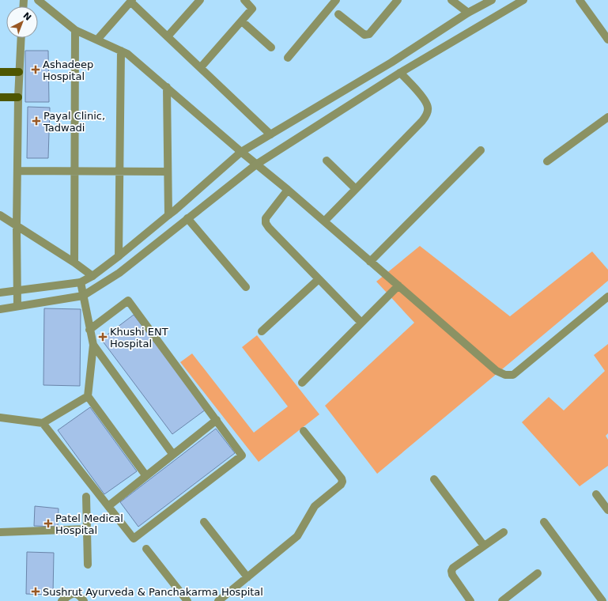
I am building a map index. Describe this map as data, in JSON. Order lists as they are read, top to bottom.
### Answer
{
  "places": {
    "health": [
      "Ashadeep Hospital",
      "Payal Clinic, Tadwadi",
      "Khushi ENT Hospital",
      "Patel Medical Hospital",
      "Sushrut Ayurveda & Panchakarma Hospital"
    ]
  },
  "north": "top right"
}
